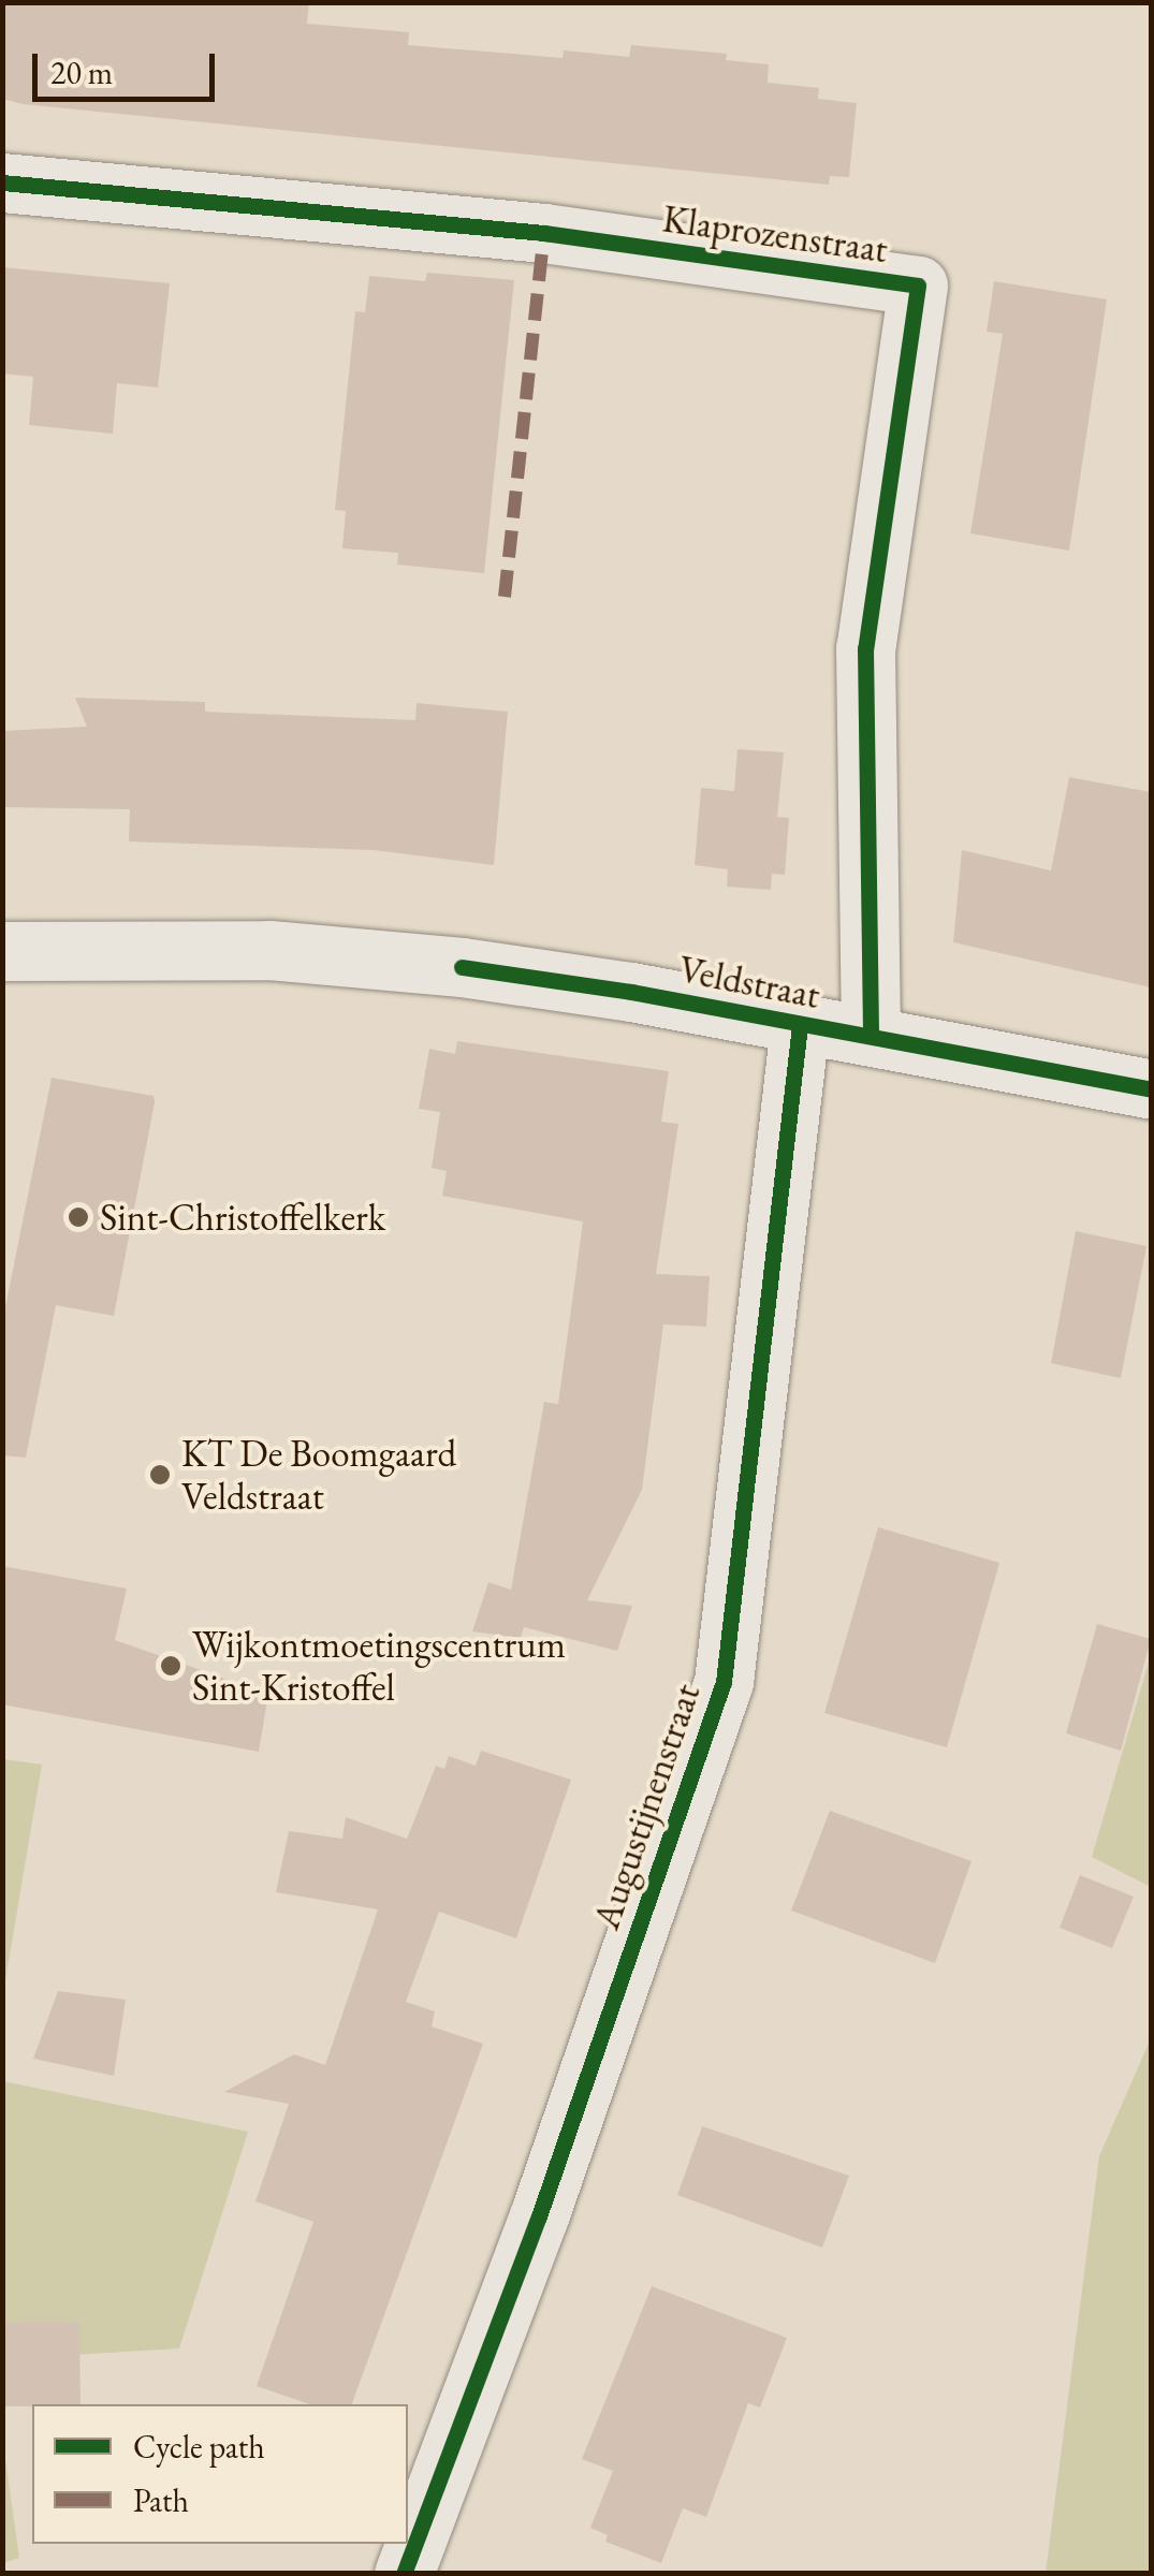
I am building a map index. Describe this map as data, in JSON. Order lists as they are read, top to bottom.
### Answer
{
  "streets": {
    "street": ["Klaprozenstraat", "Veldstraat", "Augustijnenstraat"]
  },
  "crossings": [
    ["Klaprozenstraat", "Veldstraat"],
    ["Veldstraat", "Augustijnenstraat"]
  ],
  "places": ["Sint-Christoffelkerk", "KT De Boomgaard Veldstraat", "Wijkontmoetingscentrum Sint-Kristoffel"],
  "legend": ["Cycle path", "Path"],
  "scale_bar": "20 m"
}
